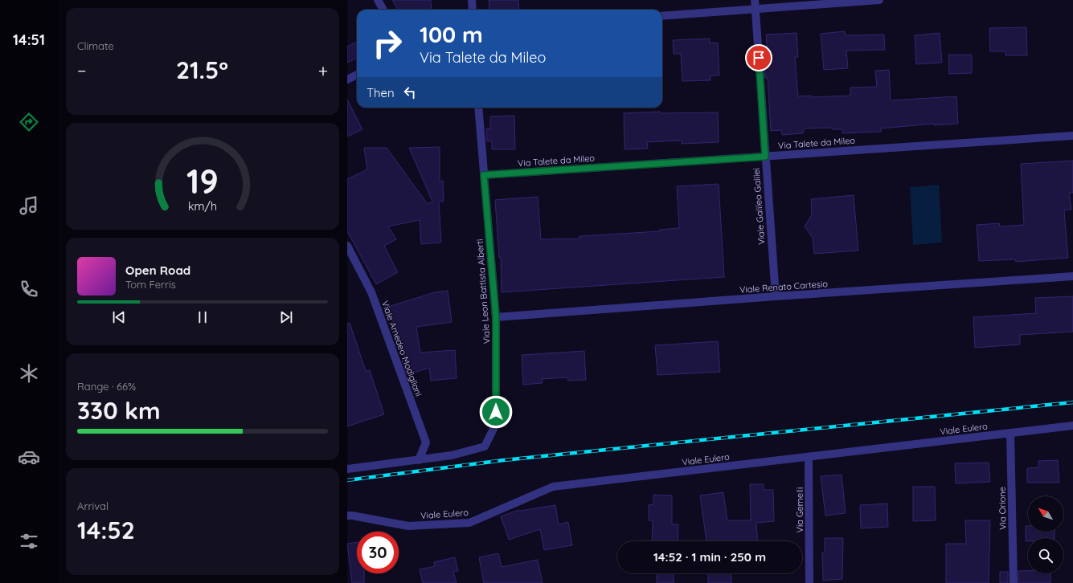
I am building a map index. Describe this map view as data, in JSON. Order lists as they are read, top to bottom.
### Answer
{
  "streets": {
    "street": [
      "Via Talete da Mileo",
      "Viale Galileo Galilei",
      "Viale Renato Cartesio",
      "Viale Leon Battista Alberti",
      "Viale Amedeo Modigliani",
      "Viale Eulero",
      "Via Orione",
      "Via Gemelli"
    ]
  },
  "crossings": [
    ["Via Talete da Mileo", "Viale Galileo Galilei"],
    ["Via Talete da Mileo", "Viale Leon Battista Alberti"],
    ["Viale Galileo Galilei", "Viale Renato Cartesio"],
    ["Viale Renato Cartesio", "Viale Leon Battista Alberti"],
    ["Viale Leon Battista Alberti", "Viale Amedeo Modigliani"],
    ["Viale Eulero", "Via Orione"],
    ["Viale Eulero", "Via Gemelli"]
  ],
  "north": "top left",
  "page": {
    "tabs": "14:51",
    "tile": [
      "Climate",
      ["Range · 66%", "330 km"],
      ["Arrival", "14:52"]
    ],
    "turn": ["100 m", "Via Talete da Mileo"],
    "heat": ["−", "21.5°", "+"],
    "then": "Then",
    "song": ["Open Road", "Tom Ferris"],
    "limit": "30",
    "trip": "14:52 · 1 min · 250 m",
    "gauge": ["19", "km/h"]
  }
}
